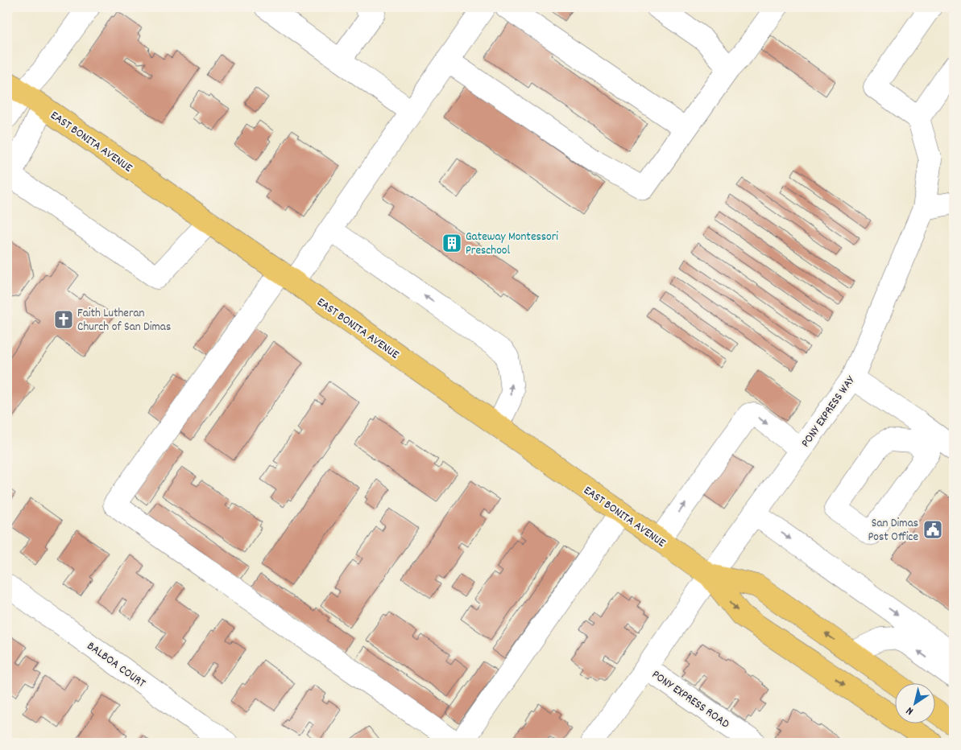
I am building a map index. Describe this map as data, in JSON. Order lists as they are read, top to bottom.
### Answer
{
  "streets": {
    "main road": ["EAST BONITA AVENUE"],
    "street": ["PONY EXPRESS WAY", "BALBOA COURT", "PONY EXPRESS ROAD"]
  },
  "crossings": [
    ["EAST BONITA AVENUE", "PONY EXPRESS WAY"],
    ["EAST BONITA AVENUE", "PONY EXPRESS ROAD"],
    ["PONY EXPRESS WAY", "PONY EXPRESS ROAD"]
  ],
  "places": {
    "building": ["Gateway Montessori Preschool"],
    "church": ["Faith Lutheran Church of San Dimas"],
    "public building": ["San Dimas Post Office"]
  },
  "north": "bottom left"
}
